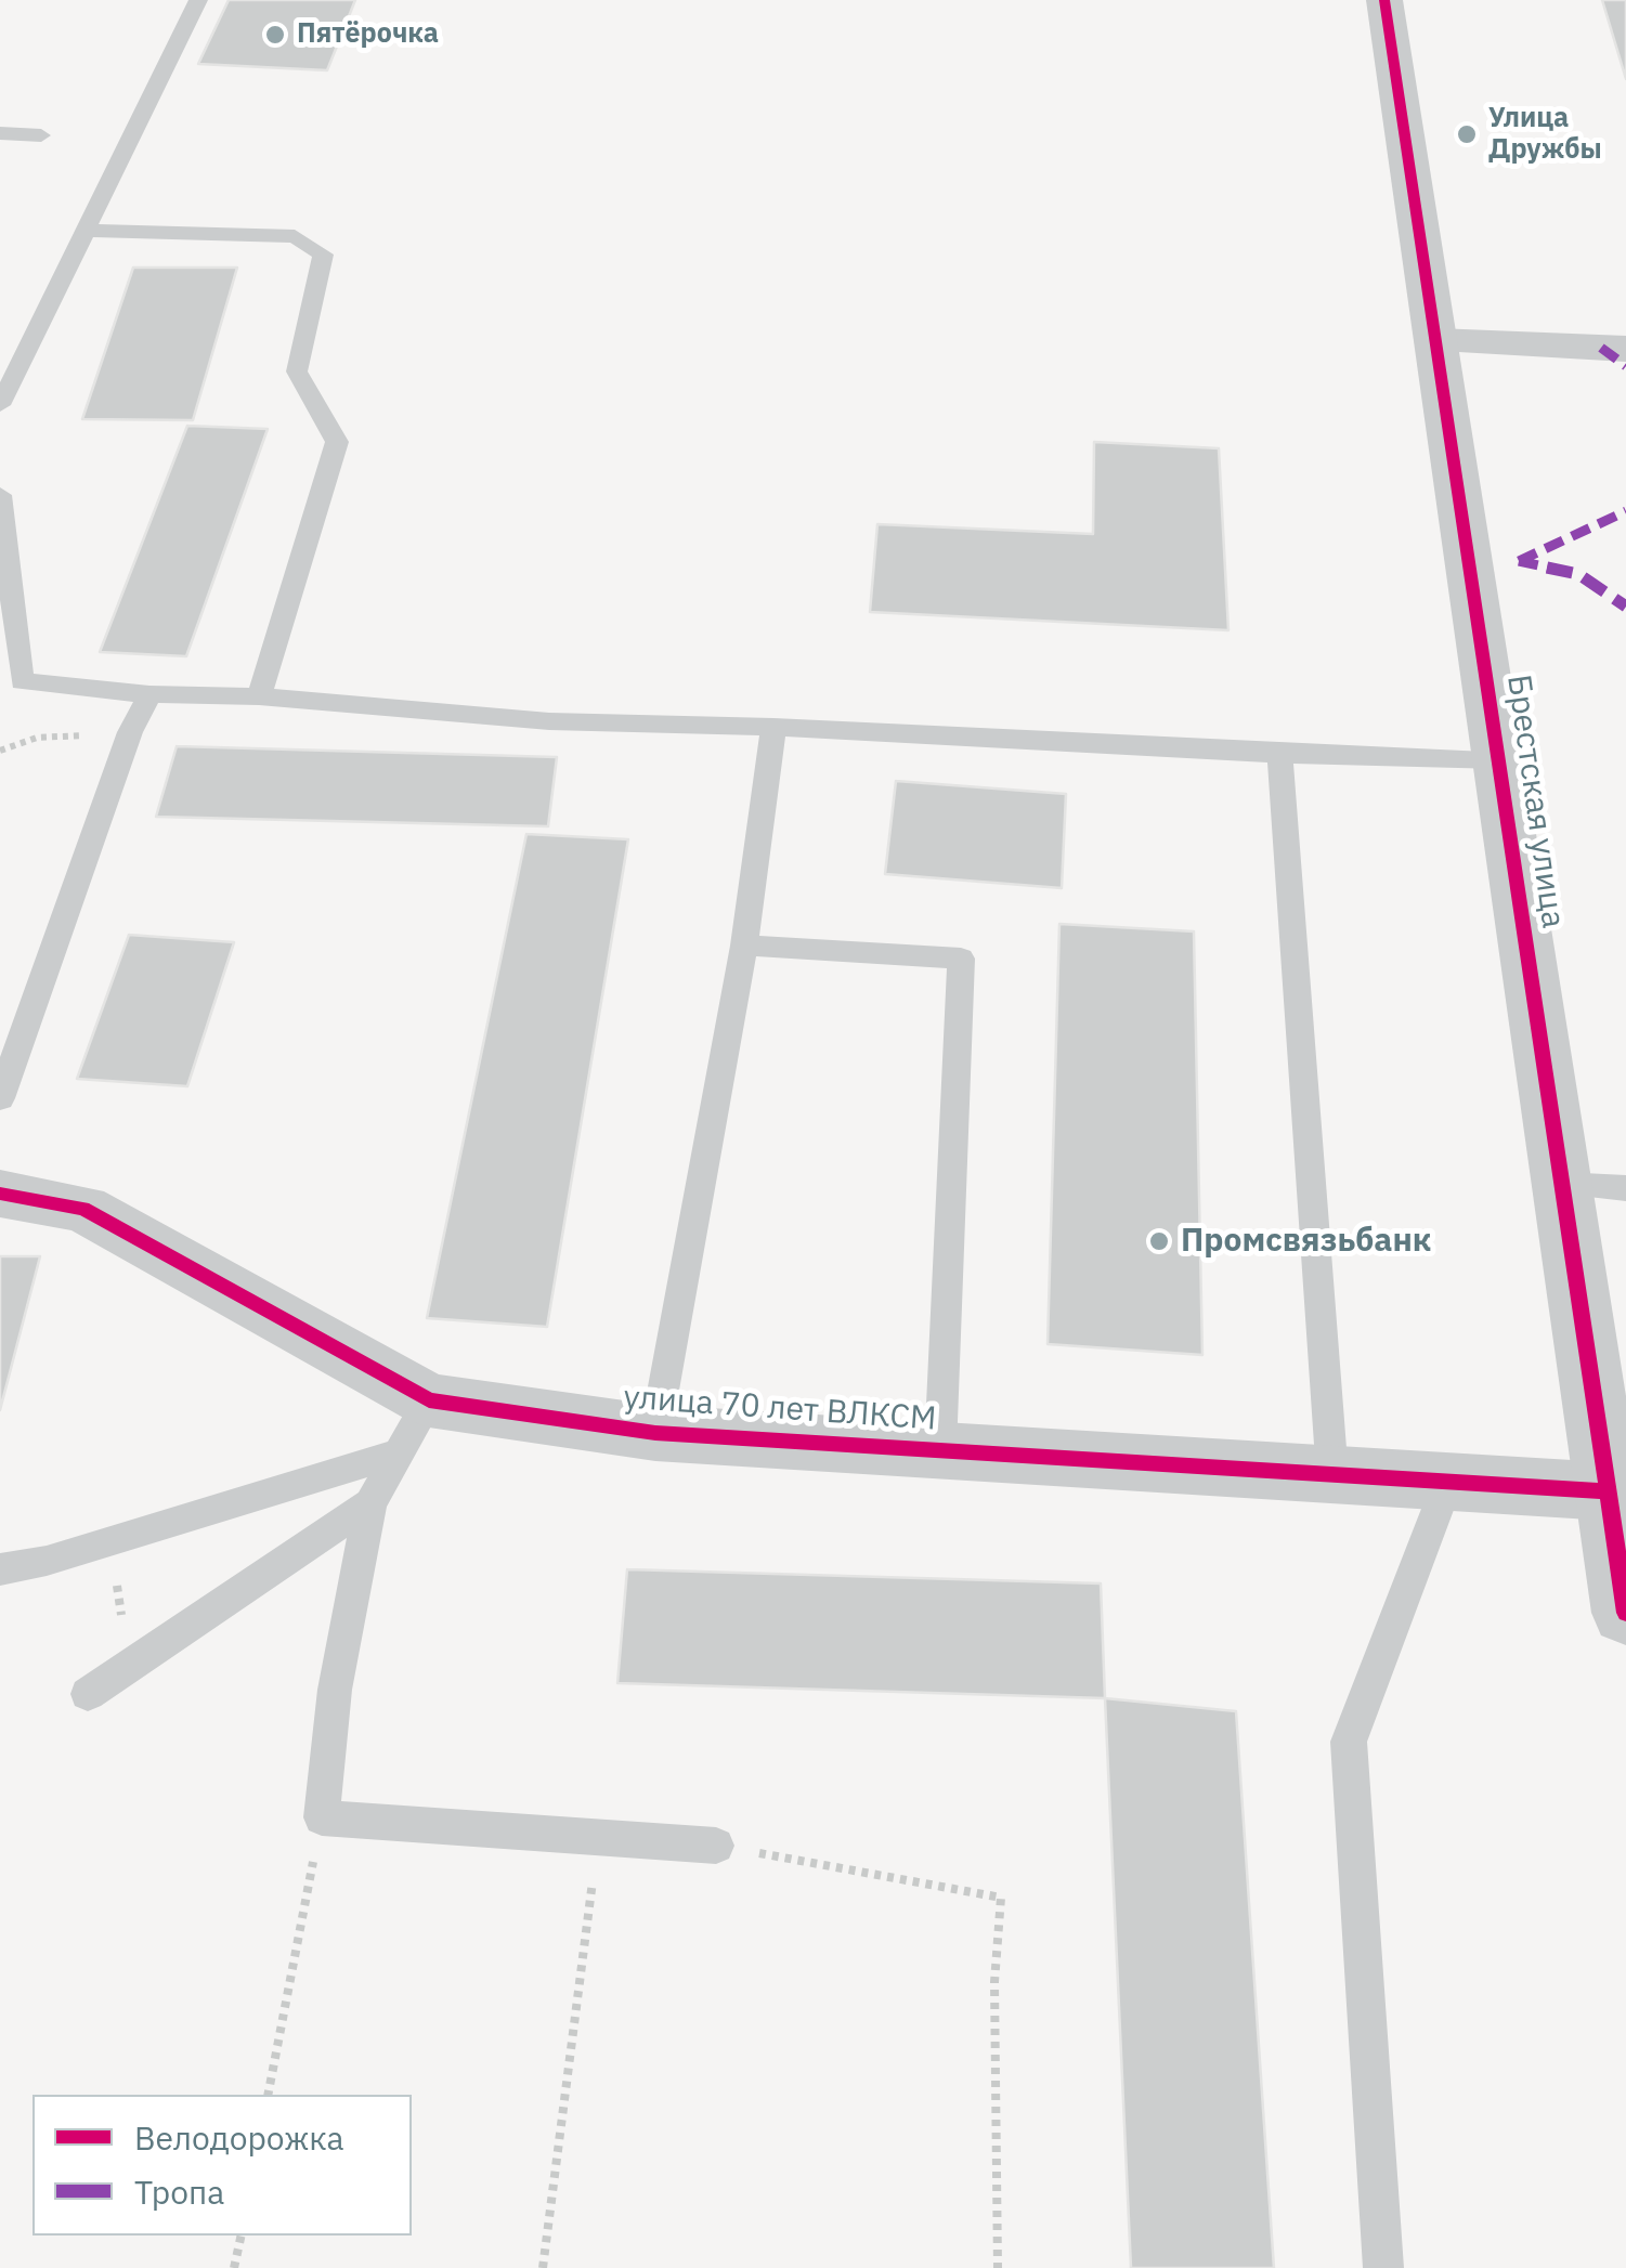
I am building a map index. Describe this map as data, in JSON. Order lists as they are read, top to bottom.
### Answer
{
  "streets": {
    "street": ["Брестская улица", "улица 70 лет ВЛКСМ"]
  },
  "crossings": [
    ["Брестская улица", "улица 70 лет ВЛКСМ"]
  ],
  "places": ["Пятёрочка", "Улица Дружбы", "Промсвязьбанк"],
  "legend": ["Велодорожка", "Тропа"]
}
